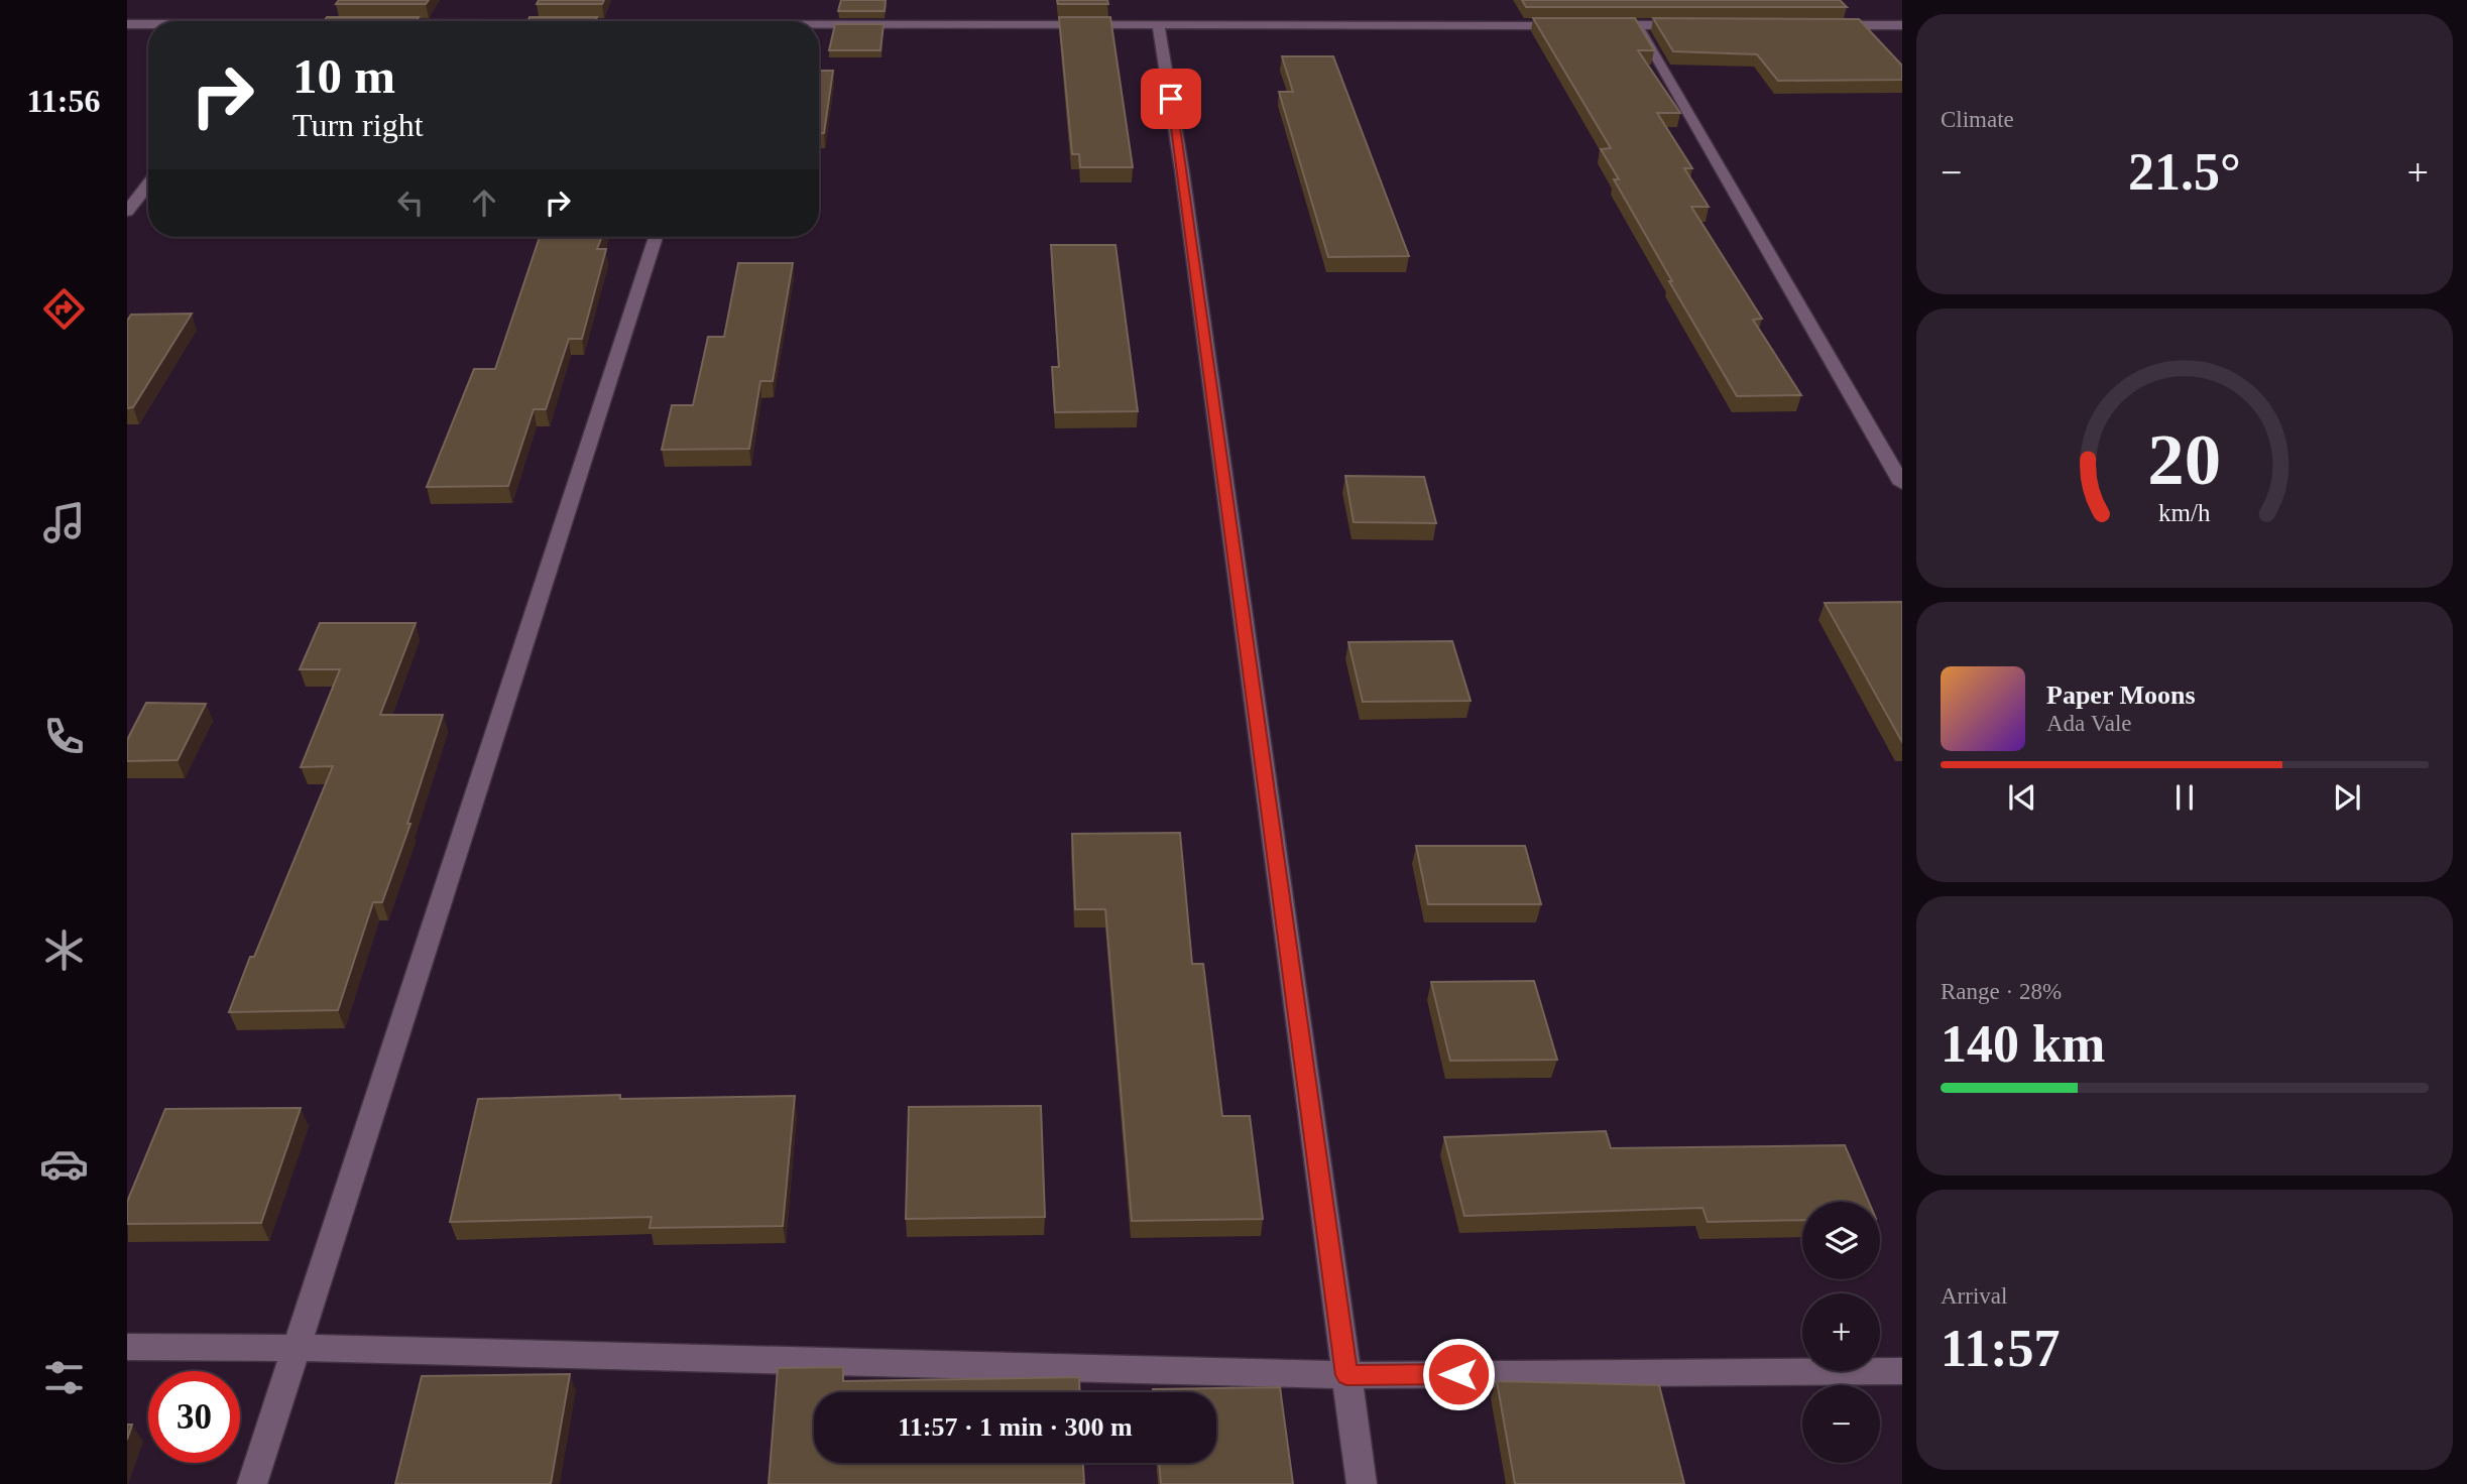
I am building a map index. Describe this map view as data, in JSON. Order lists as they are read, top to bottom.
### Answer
{
  "page": {
    "tabs": "11:56",
    "tile": [
      "Climate",
      ["Range · 28%", "140 km"],
      ["Arrival", "11:57"]
    ],
    "turn": ["10 m", "Turn right"],
    "heat": ["−", "21.5°", "+"],
    "song": ["Paper Moons", "Ada Vale"],
    "map_buttons": ["+", "−"],
    "limit": "30",
    "trip": "11:57 · 1 min · 300 m",
    "gauge": ["20", "km/h"]
  }
}
